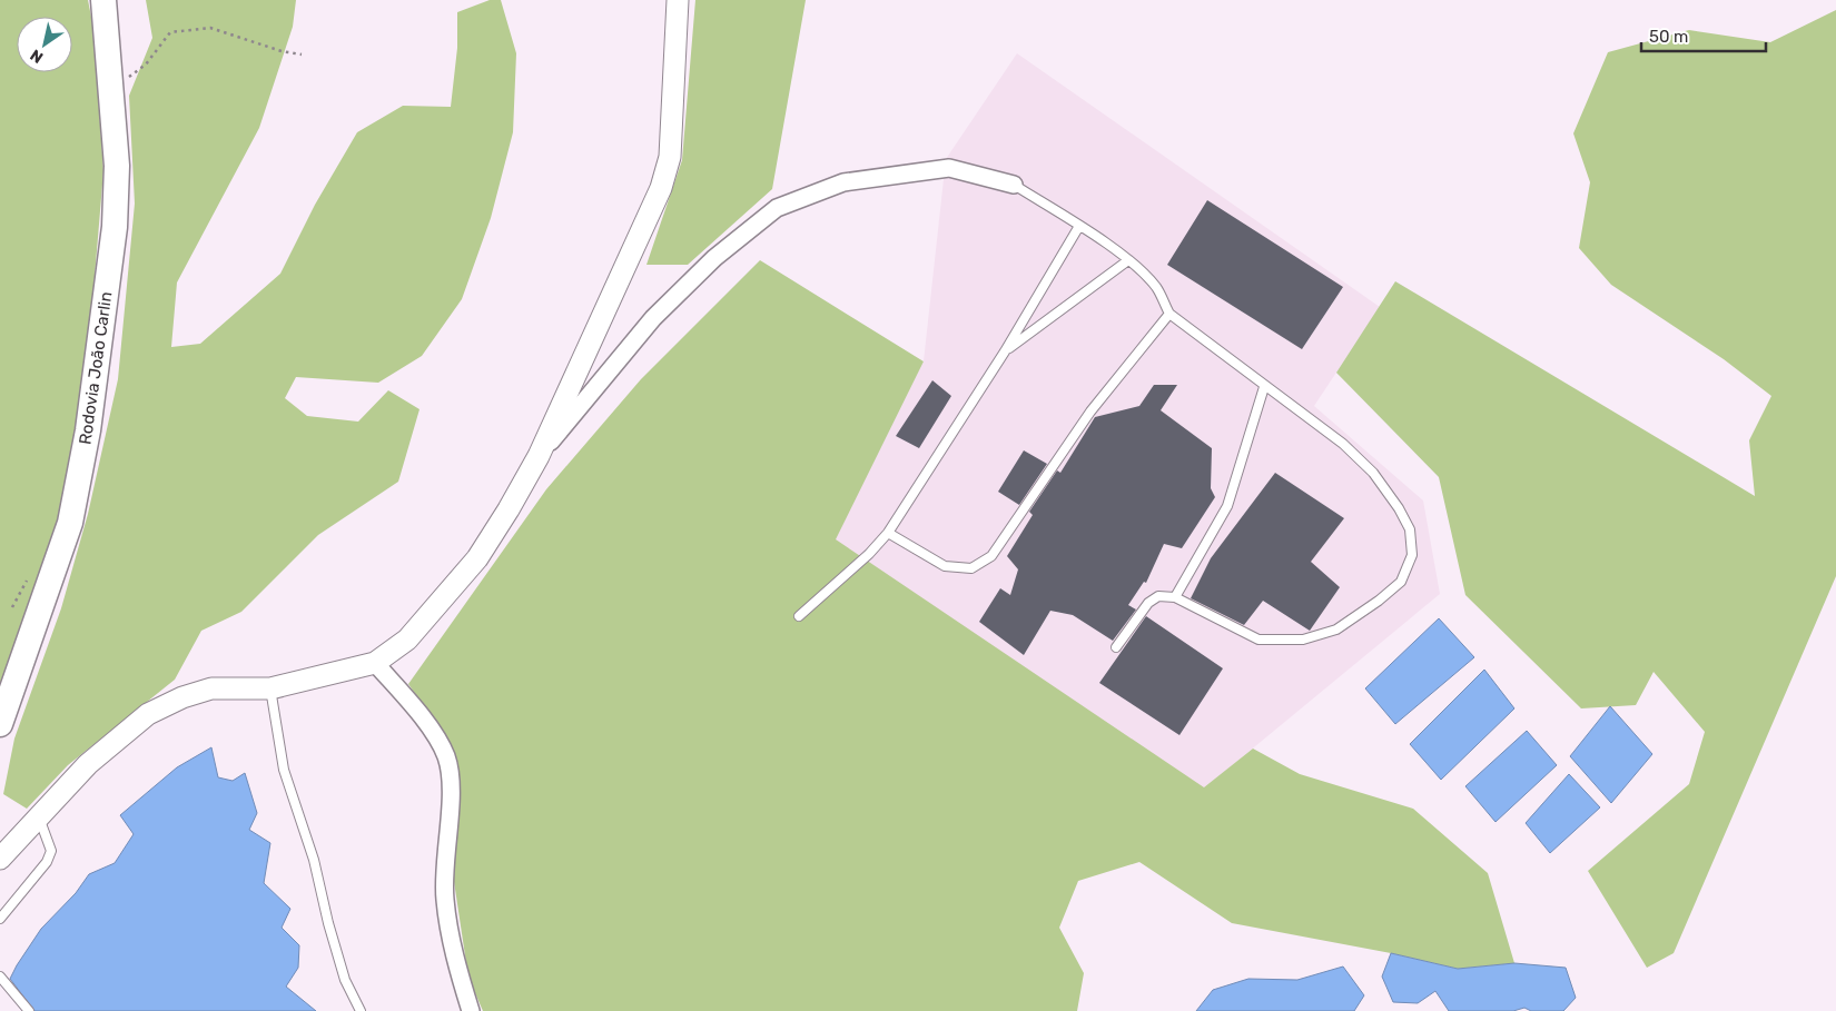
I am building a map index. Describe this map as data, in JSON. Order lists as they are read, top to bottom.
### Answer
{
  "streets": {
    "main road": ["Rodovia João Carlin"]
  },
  "scale_bar": "50 m",
  "north": "bottom left"
}
